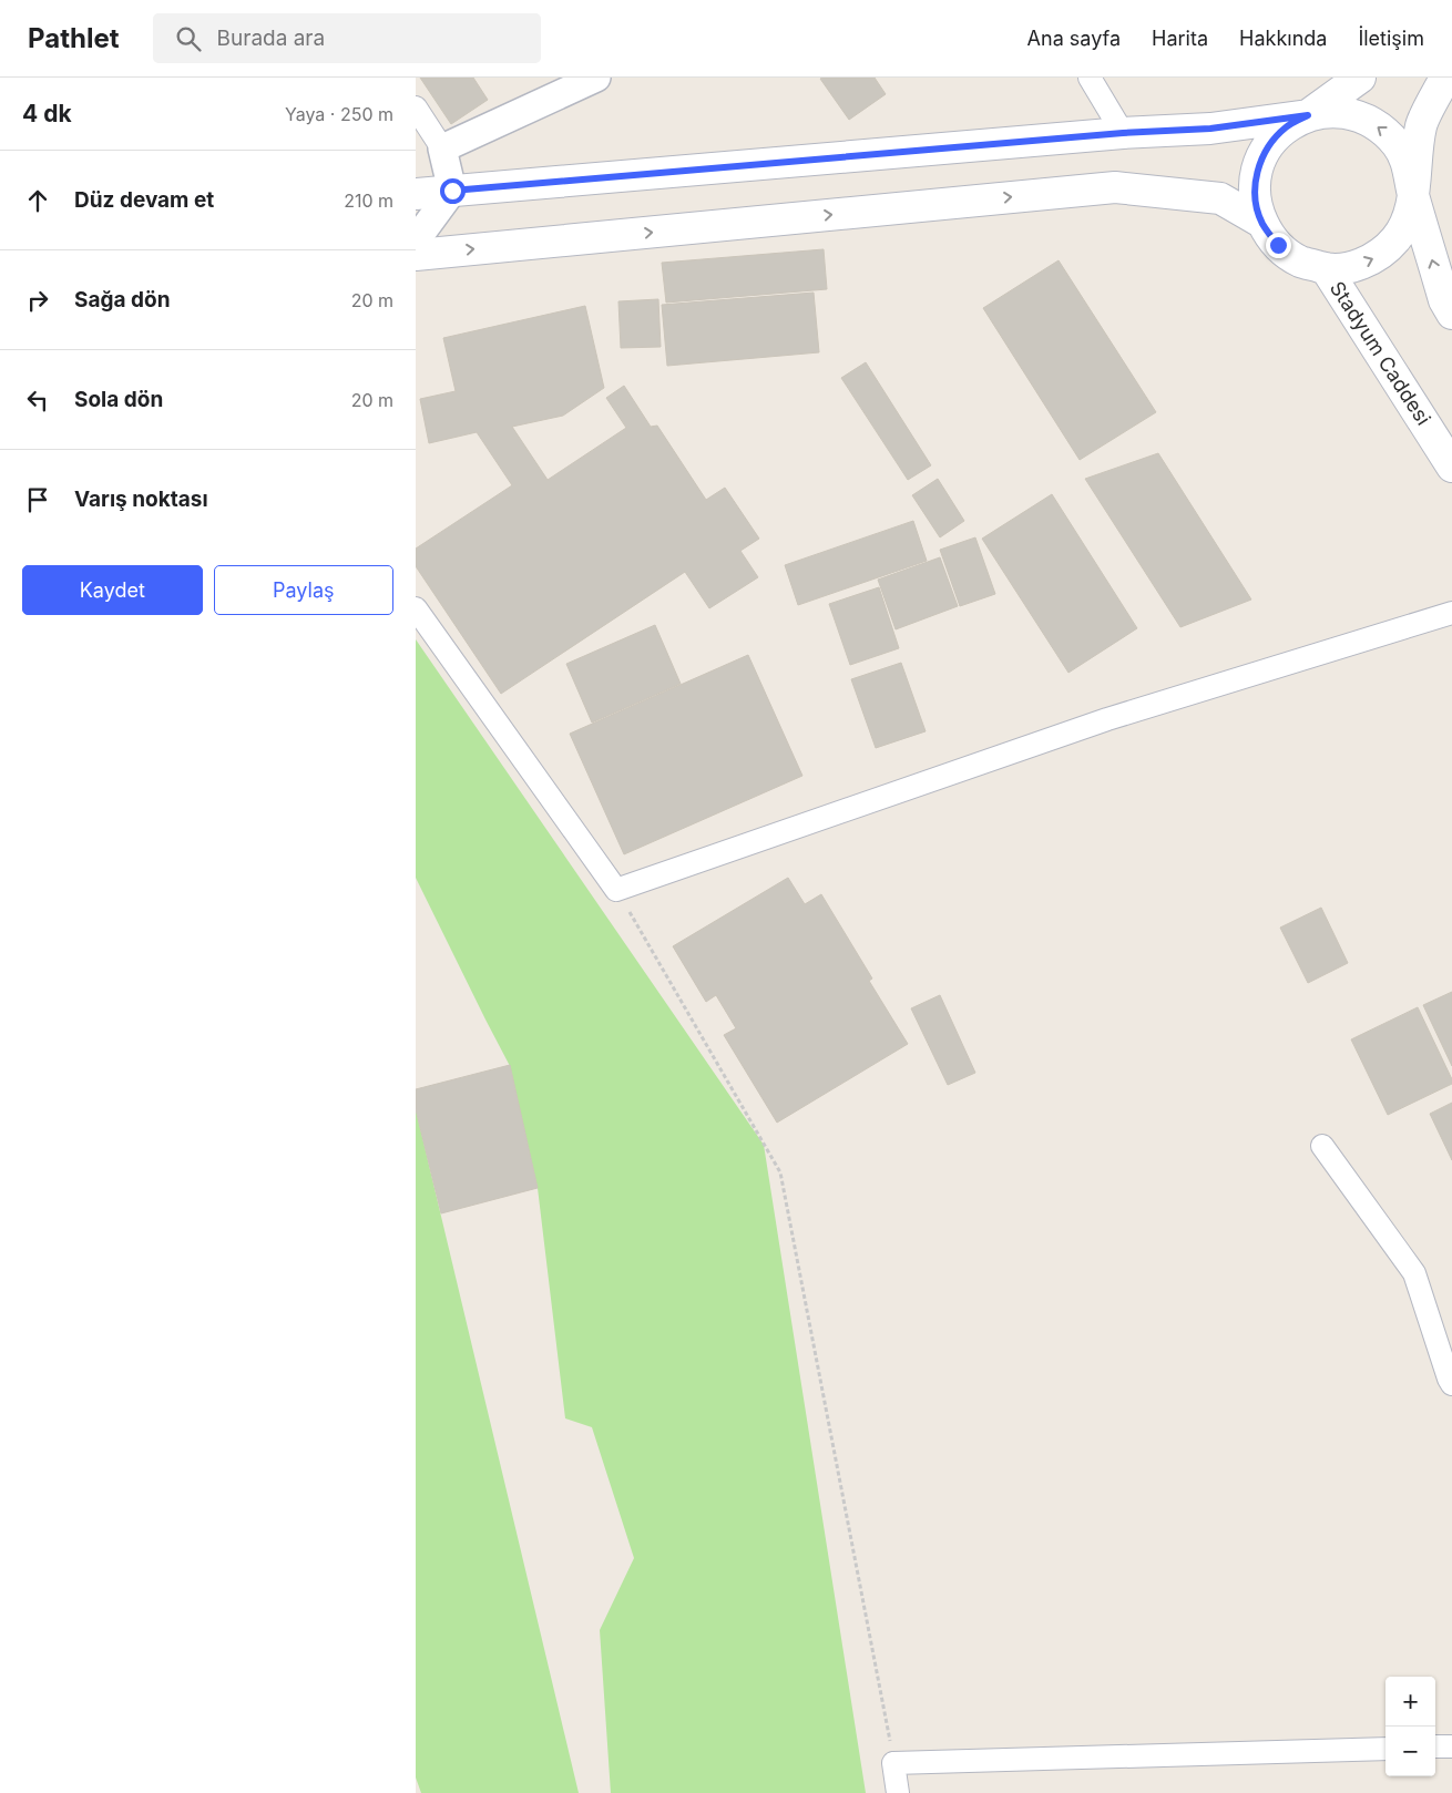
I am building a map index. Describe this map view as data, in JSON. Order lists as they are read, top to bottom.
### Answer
{
  "streets": {
    "main road": ["Stadyum Caddesi"]
  },
  "page": {
    "header": "Pathlet",
    "search": "Burada ara",
    "nav": [
      "Ana sayfa",
      "Harita",
      "Hakkında",
      "İletişim"
    ],
    "heading": ["4 dk", "Yaya · 250 m"],
    "list": [
      ["Düz devam et", "210 m"],
      ["Sağa dön", "20 m"],
      ["Sola dön", "20 m"],
      "Varış noktası"
    ],
    "buttons": ["Kaydet", "Paylaş"],
    "map_buttons": ["+", "−"]
  }
}
